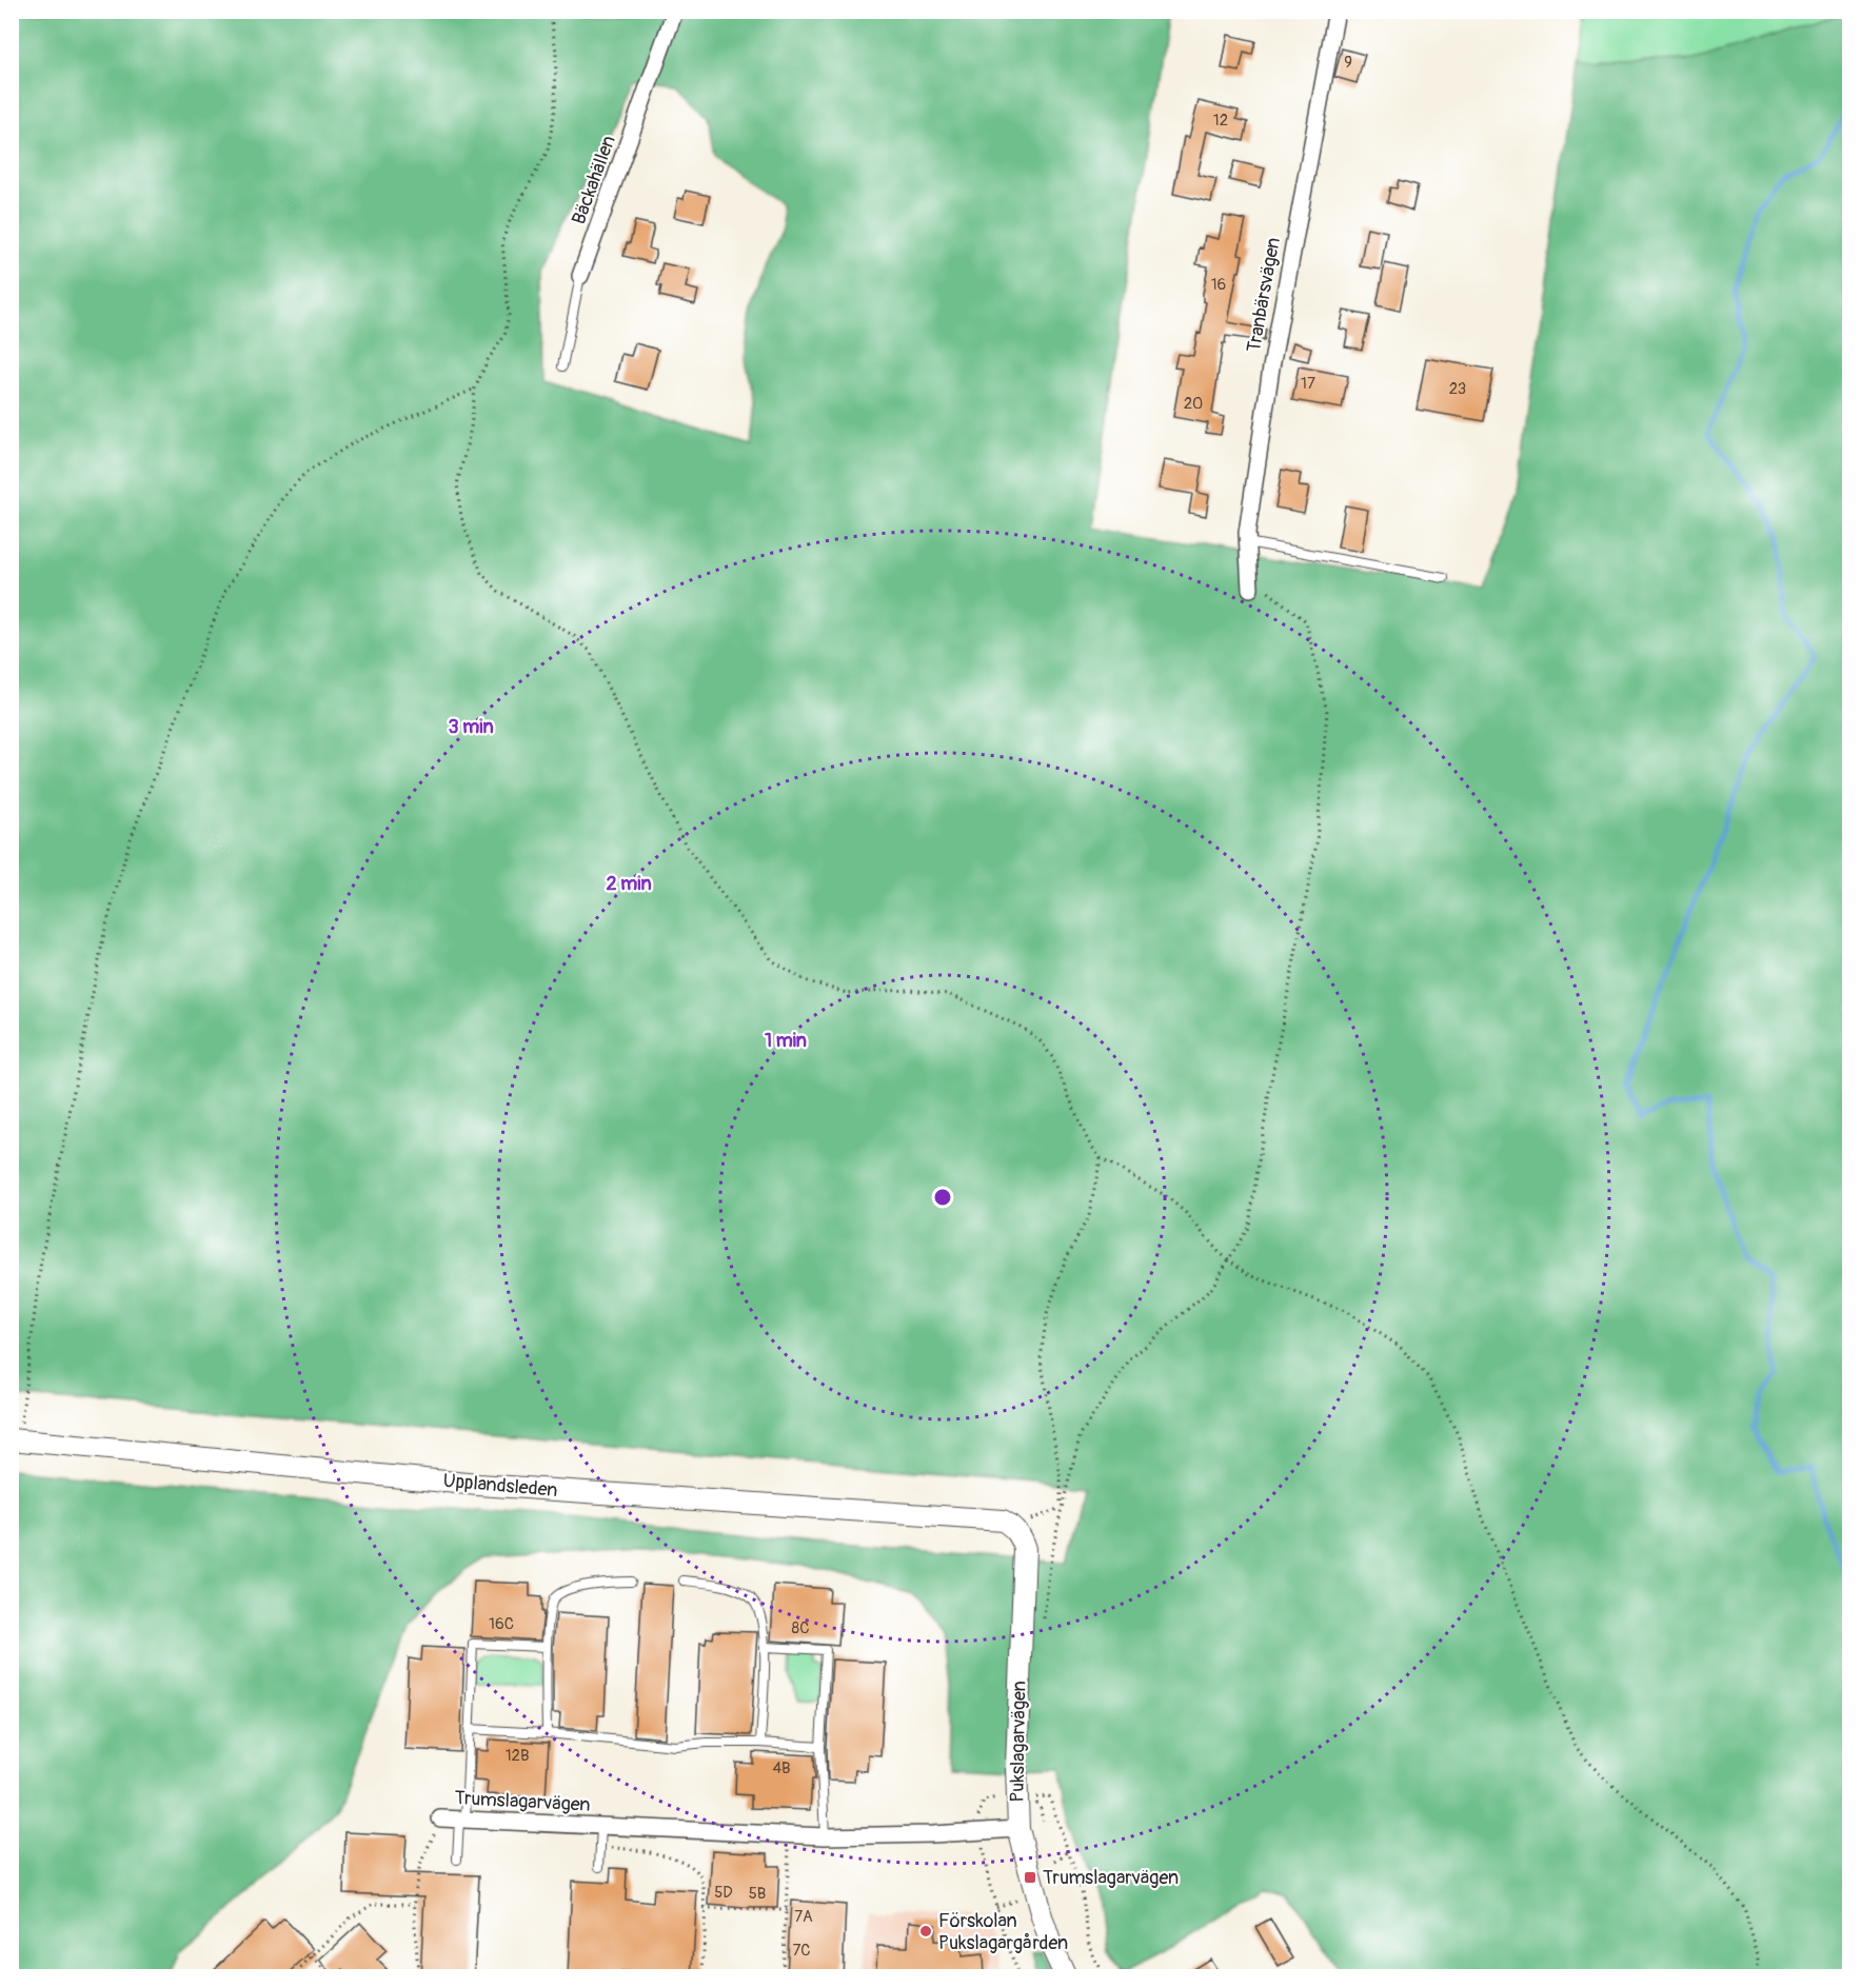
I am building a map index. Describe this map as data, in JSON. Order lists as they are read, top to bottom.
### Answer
{
  "streets": {
    "street": [
      "Bäckahällen",
      "Tranbärsvägen",
      "Upplandsleden",
      "Pukslagarvägen",
      "Trumslagarvägen"
    ]
  },
  "crossings": [
    ["Upplandsleden", "Pukslagarvägen"],
    ["Pukslagarvägen", "Trumslagarvägen"]
  ],
  "places": {
    "transit": ["Trumslagarvägen"],
    "other": ["Förskolan Pukslagargården"]
  },
  "house_numbers": [
    "9",
    "12",
    "16",
    "17",
    "23",
    "20",
    "16C",
    "8C",
    "12B",
    "4B",
    "5D",
    "5B",
    "7A",
    "7C"
  ],
  "rings": ["3 min", "2 min", "1 min"]
}
